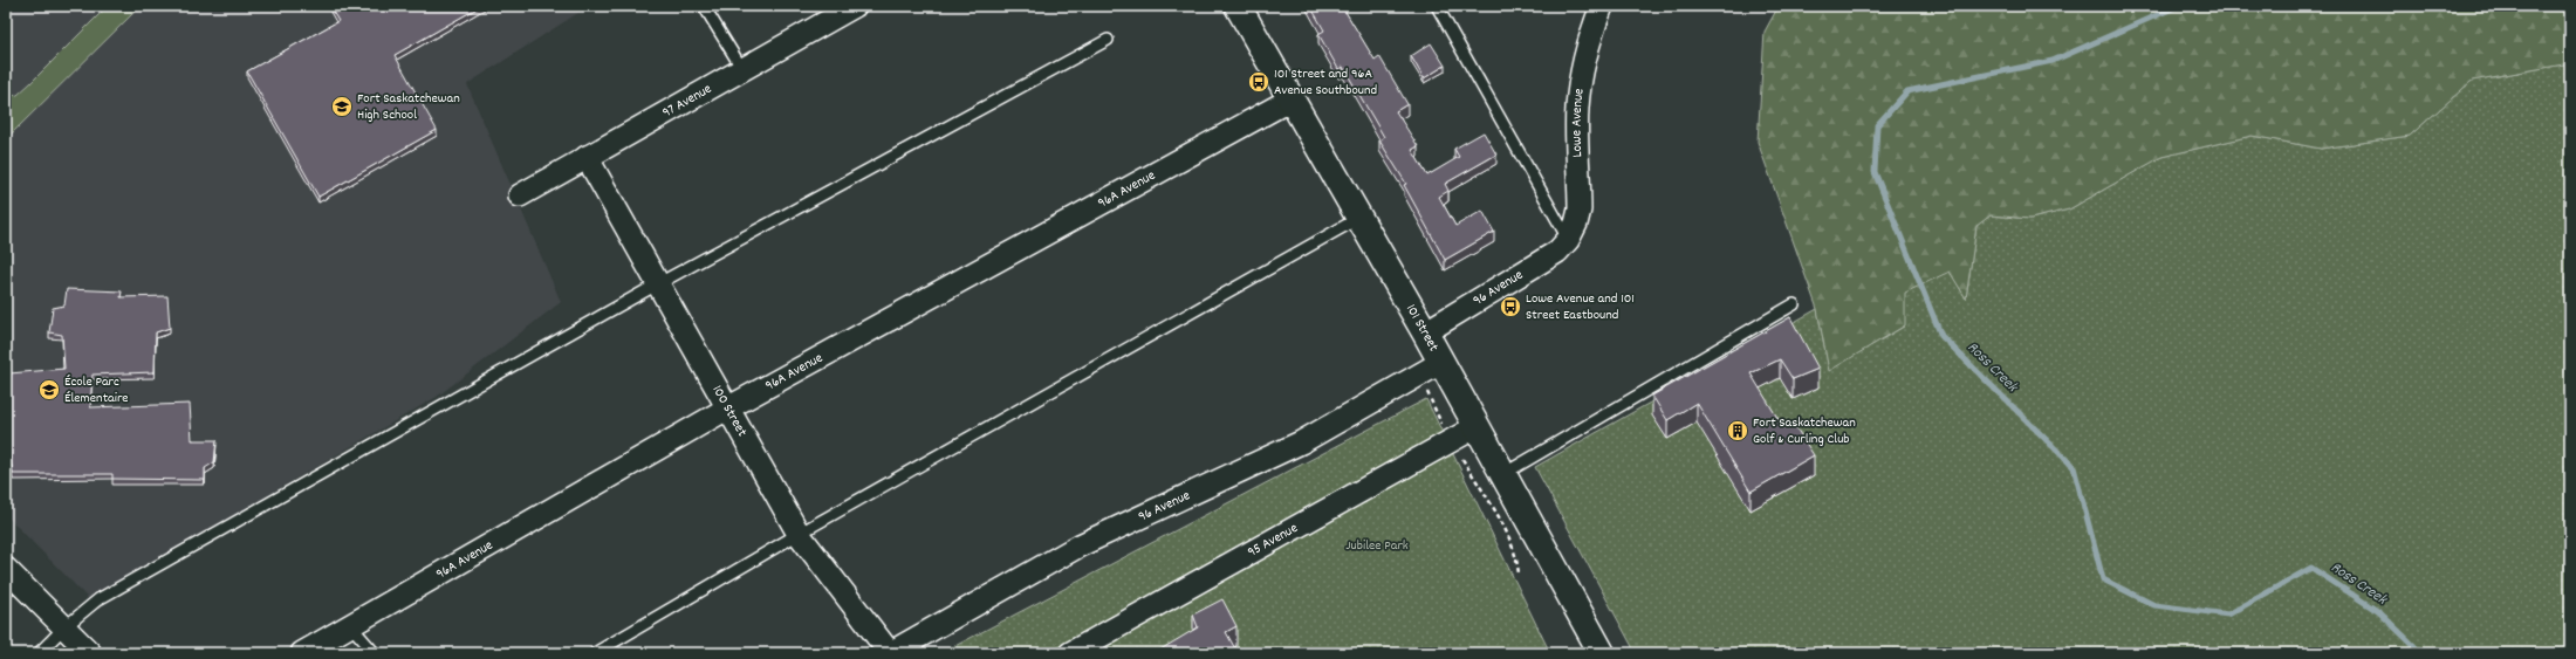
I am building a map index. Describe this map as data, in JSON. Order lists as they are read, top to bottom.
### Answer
{
  "streets": {
    "street": [
      "97 Avenue",
      "Lowe Avenue",
      "96A Avenue",
      "96 Avenue",
      "101 Street",
      "100 Street",
      "95 Avenue"
    ]
  },
  "crossings": [
    ["97 Avenue", "100 Street"],
    ["Lowe Avenue", "96 Avenue"],
    ["96A Avenue", "101 Street"],
    ["96A Avenue", "100 Street"],
    ["96 Avenue", "101 Street"],
    ["96 Avenue", "100 Street"],
    ["101 Street", "95 Avenue"]
  ],
  "water": ["Ross Creek"],
  "parks": ["Jubilee Park"],
  "places": {
    "bus stop": ["101 Street and 96A Avenue Southbound", "Lowe Avenue and 101 Street Eastbound"],
    "school or university": ["Fort Saskatchewan High School", "École Parc Élementaire"],
    "building": ["Fort Saskatchewan Golf & Curling Club"]
  }
}
